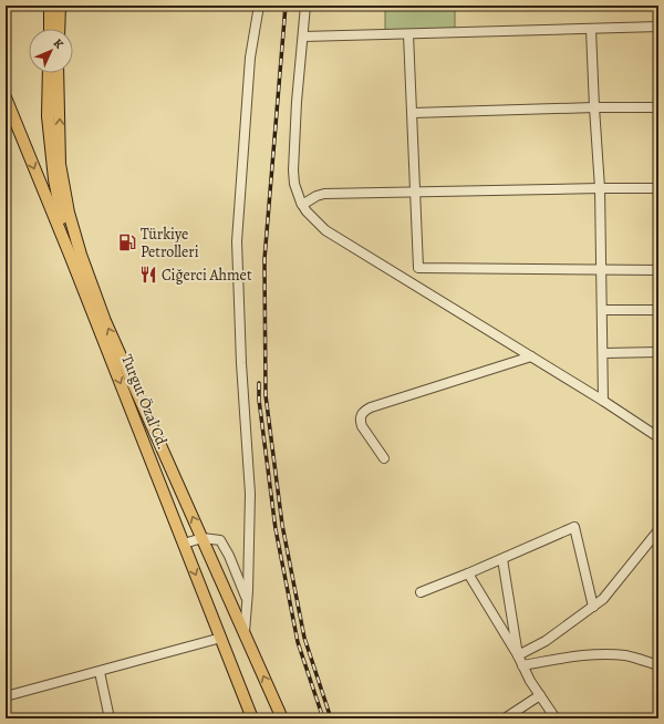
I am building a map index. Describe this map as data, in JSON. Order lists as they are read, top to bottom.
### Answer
{
  "streets": {
    "main road": ["Turgut Özal Cd."]
  },
  "places": {
    "fuel station": ["Türkiye Petrolleri"],
    "restaurant": ["Ciğerci Ahmet"]
  },
  "north": "top right"
}
